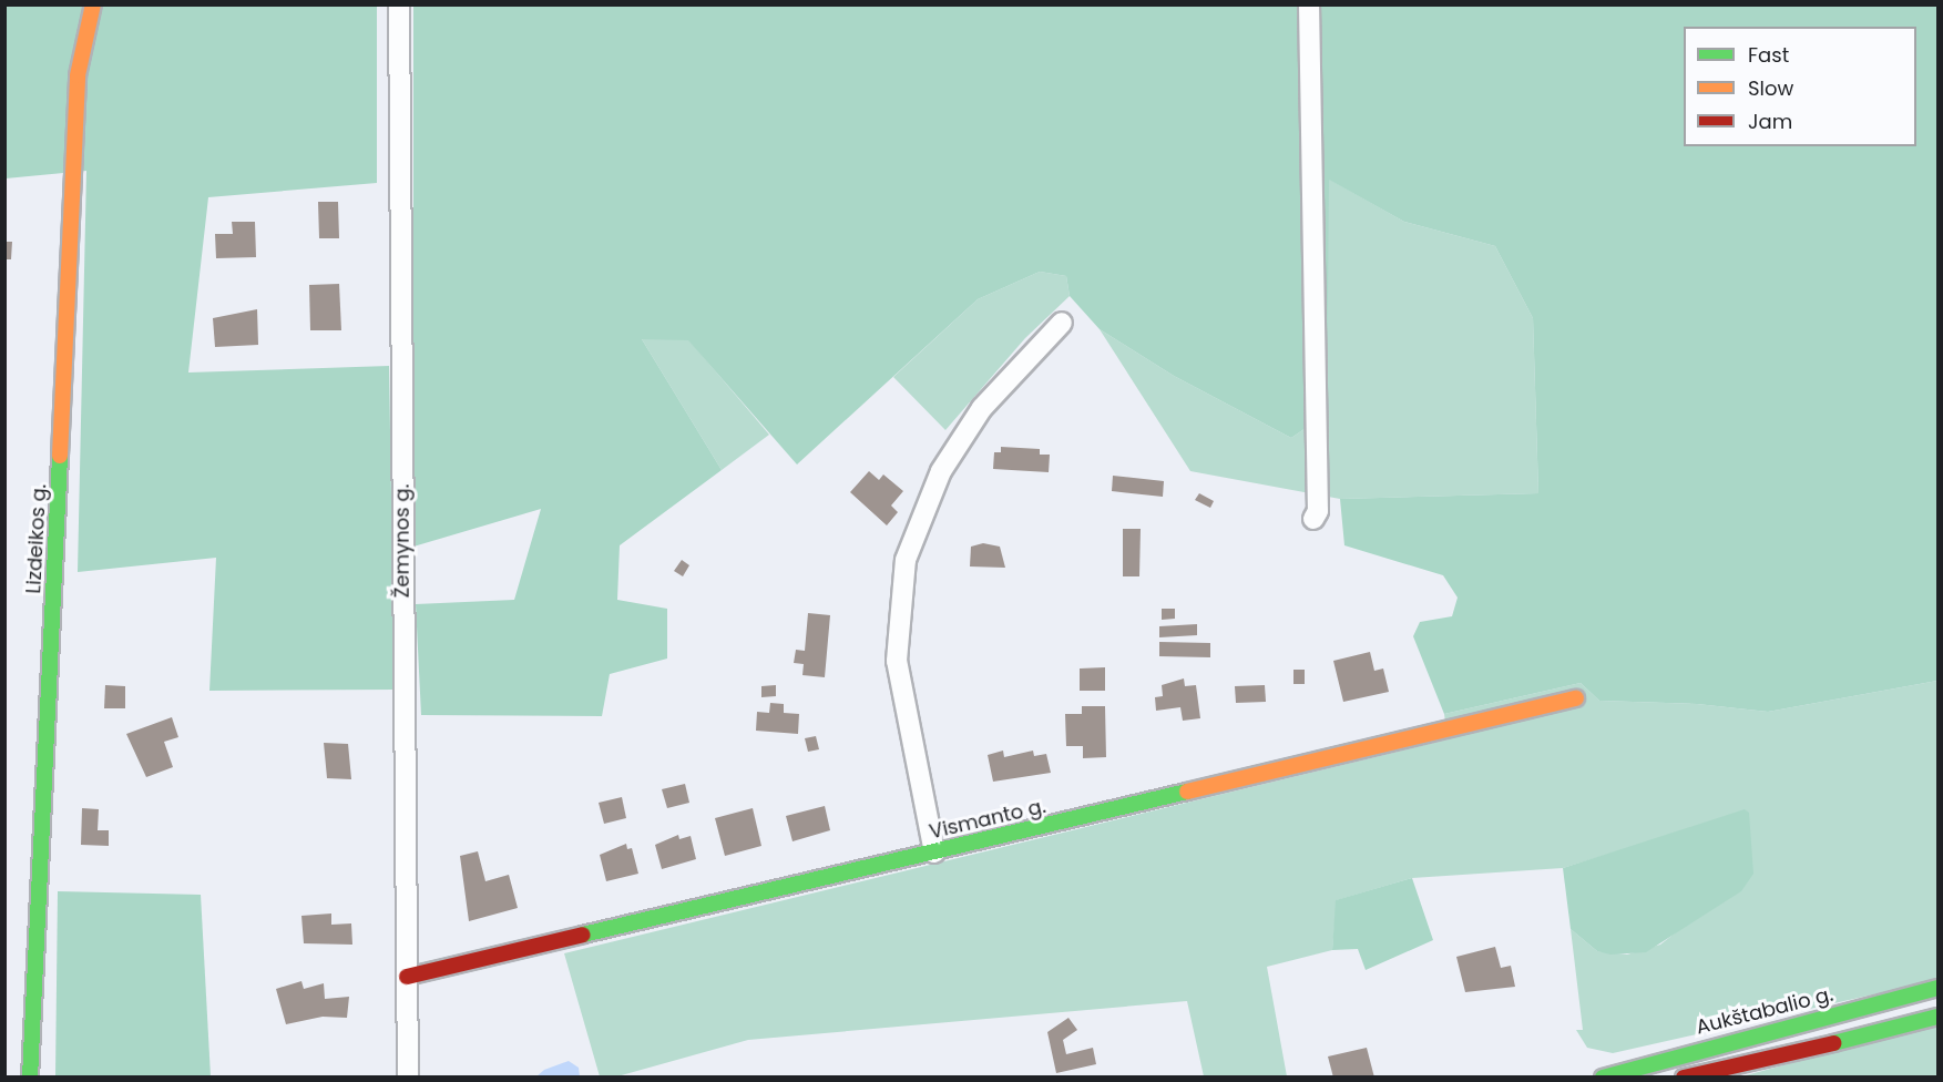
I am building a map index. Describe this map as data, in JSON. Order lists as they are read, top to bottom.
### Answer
{
  "streets": {
    "street": [
      "Lizdeikos g.",
      "Žemynos g.",
      "Vismanto g.",
      "Aukštabalio g."
    ]
  },
  "crossings": [
    ["Žemynos g.", "Vismanto g."]
  ],
  "legend": ["Fast", "Slow", "Jam"]
}
